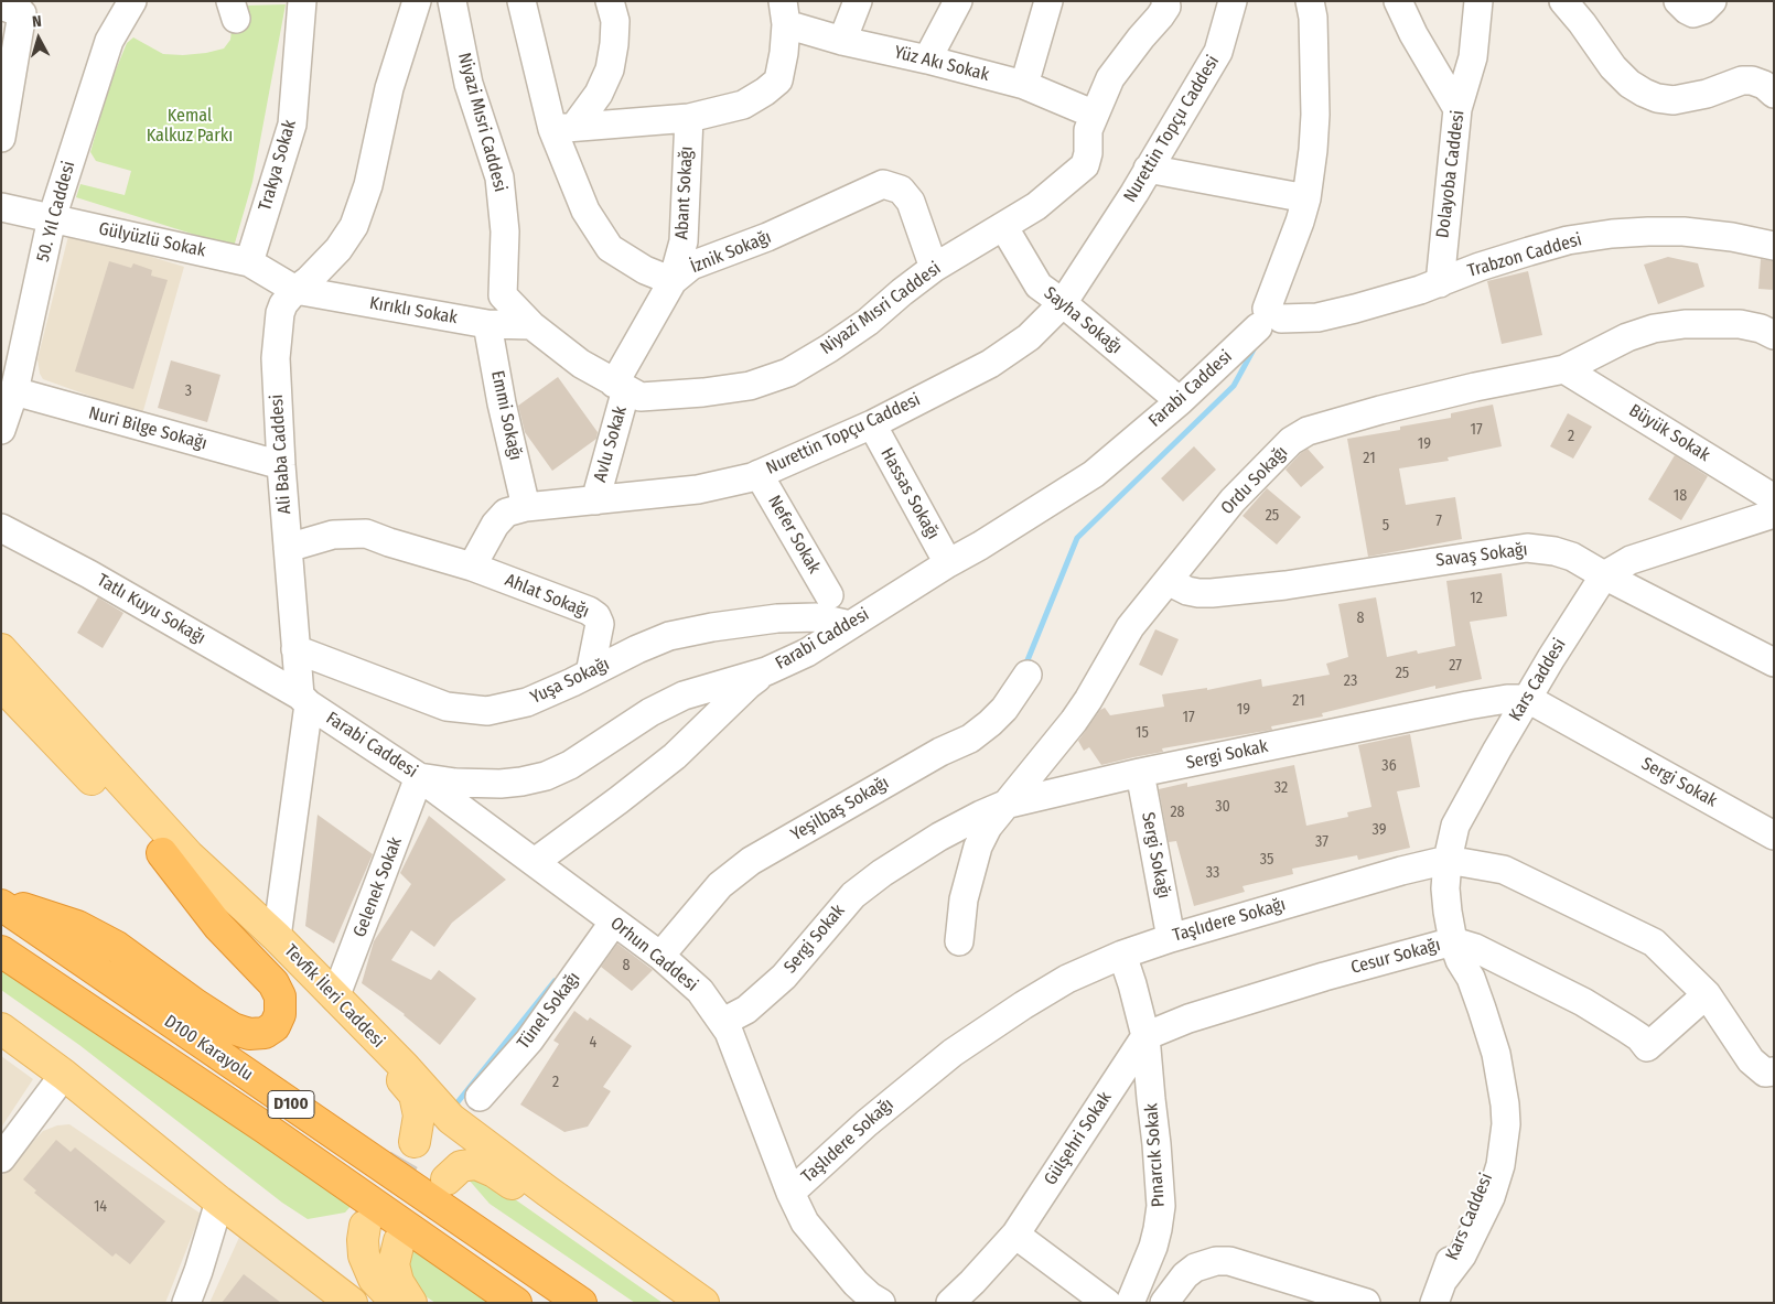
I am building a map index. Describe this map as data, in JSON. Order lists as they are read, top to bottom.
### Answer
{
  "streets": {
    "highway": ["D100 Karayolu", "D100"],
    "main road": ["Tevfik İleri Caddesi"],
    "street": [
      "Yüz Akı Sokak",
      "Niyazi Mısri Caddesi",
      "Nurettin Topçu Caddesi",
      "Trakya Sokak",
      "Dolayoba Caddesi",
      "Abant Sokağı",
      "50. Yıl Caddesi",
      "Gülyüzlü Sokak",
      "İznik Sokağı",
      "Trabzon Caddesi",
      "Kırıklı Sokak",
      "Sayha Sokağı",
      "Farabi Caddesi",
      "Emmi Sokağı",
      "Nuri Bilge Sokağı",
      "Büyük Sokak",
      "Avlu Sokak",
      "Ali Baba Caddesi",
      "Ordu Sokağı",
      "Hassas Sokağı",
      "Nefer Sokak",
      "Savaş Sokağı",
      "Ahlat Sokağı",
      "Tatlı Kuyu Sokağı",
      "Kars Caddesi",
      "Yuşa Sokağı",
      "Sergi Sokak",
      "Yeşilbaş Sokağı",
      "Sergi Sokağı",
      "Gelenek Sokak",
      "Taşlıdere Sokağı",
      "Orhun Caddesi",
      "Cesur Sokağı",
      "Tünel Sokağı",
      "Gülşehri Sokak",
      "Pınarcık Sokak"
    ]
  },
  "crossings": [
    ["Yüz Akı Sokak", "Niyazi Mısri Caddesi"],
    ["Niyazi Mısri Caddesi", "Abant Sokağı"],
    ["Niyazi Mısri Caddesi", "İznik Sokağı"],
    ["Niyazi Mısri Caddesi", "Kırıklı Sokak"],
    ["Niyazi Mısri Caddesi", "Sayha Sokağı"],
    ["Niyazi Mısri Caddesi", "Avlu Sokak"],
    ["Nurettin Topçu Caddesi", "Sayha Sokağı"],
    ["Nurettin Topçu Caddesi", "Emmi Sokağı"],
    ["Nurettin Topçu Caddesi", "Avlu Sokak"],
    ["Nurettin Topçu Caddesi", "Hassas Sokağı"],
    ["Nurettin Topçu Caddesi", "Nefer Sokak"],
    ["Nurettin Topçu Caddesi", "Ahlat Sokağı"],
    ["Trakya Sokak", "Gülyüzlü Sokak"],
    ["Dolayoba Caddesi", "Trabzon Caddesi"],
    ["Abant Sokağı", "İznik Sokağı"],
    ["Abant Sokağı", "Avlu Sokak"],
    ["50. Yıl Caddesi", "Gülyüzlü Sokak"],
    ["50. Yıl Caddesi", "Nuri Bilge Sokağı"],
    ["Gülyüzlü Sokak", "Kırıklı Sokak"],
    ["Gülyüzlü Sokak", "Ali Baba Caddesi"],
    ["Trabzon Caddesi", "Farabi Caddesi"],
    ["Kırıklı Sokak", "Emmi Sokağı"],
    ["Kırıklı Sokak", "Ali Baba Caddesi"],
    ["Sayha Sokağı", "Farabi Caddesi"],
    ["Farabi Caddesi", "Ali Baba Caddesi"],
    ["Farabi Caddesi", "Hassas Sokağı"],
    ["Farabi Caddesi", "Tatlı Kuyu Sokağı"],
    ["Farabi Caddesi", "Yuşa Sokağı"],
    ["Farabi Caddesi", "Gelenek Sokak"],
    ["Farabi Caddesi", "Orhun Caddesi"],
    ["Nuri Bilge Sokağı", "Ali Baba Caddesi"],
    ["Büyük Sokak", "Ordu Sokağı"],
    ["Ali Baba Caddesi", "Tatlı Kuyu Sokağı"],
    ["Ali Baba Caddesi", "Yuşa Sokağı"],
    ["Ali Baba Caddesi", "Tevfik İleri Caddesi"],
    ["Ordu Sokağı", "Savaş Sokağı"],
    ["Ordu Sokağı", "Sergi Sokak"],
    ["Savaş Sokağı", "Kars Caddesi"],
    ["Ahlat Sokağı", "Yuşa Sokağı"],
    ["Kars Caddesi", "Sergi Sokak"],
    ["Kars Caddesi", "Taşlıdere Sokağı"],
    ["Kars Caddesi", "Cesur Sokağı"],
    ["Sergi Sokak", "Sergi Sokağı"],
    ["Sergi Sokak", "Orhun Caddesi"],
    ["Yeşilbaş Sokağı", "Orhun Caddesi"],
    ["Sergi Sokağı", "Taşlıdere Sokağı"],
    ["Gelenek Sokak", "Orhun Caddesi"],
    ["Gelenek Sokak", "Tevfik İleri Caddesi"],
    ["Taşlıdere Sokağı", "Orhun Caddesi"],
    ["Taşlıdere Sokağı", "Cesur Sokağı"],
    ["Orhun Caddesi", "Tünel Sokağı"],
    ["Cesur Sokağı", "Gülşehri Sokak"],
    ["Cesur Sokağı", "Pınarcık Sokak"],
    ["Gülşehri Sokak", "Pınarcık Sokak"]
  ],
  "parks": ["Kemal Kalkuz Parkı"],
  "house_numbers": [
    "3",
    "17",
    "2",
    "19",
    "21",
    "18",
    "25",
    "7",
    "5",
    "12",
    "8",
    "27",
    "25",
    "23",
    "21",
    "19",
    "17",
    "15",
    "36",
    "32",
    "30",
    "28",
    "39",
    "37",
    "35",
    "33",
    "8",
    "4",
    "2",
    "14"
  ],
  "north": "top"
}
